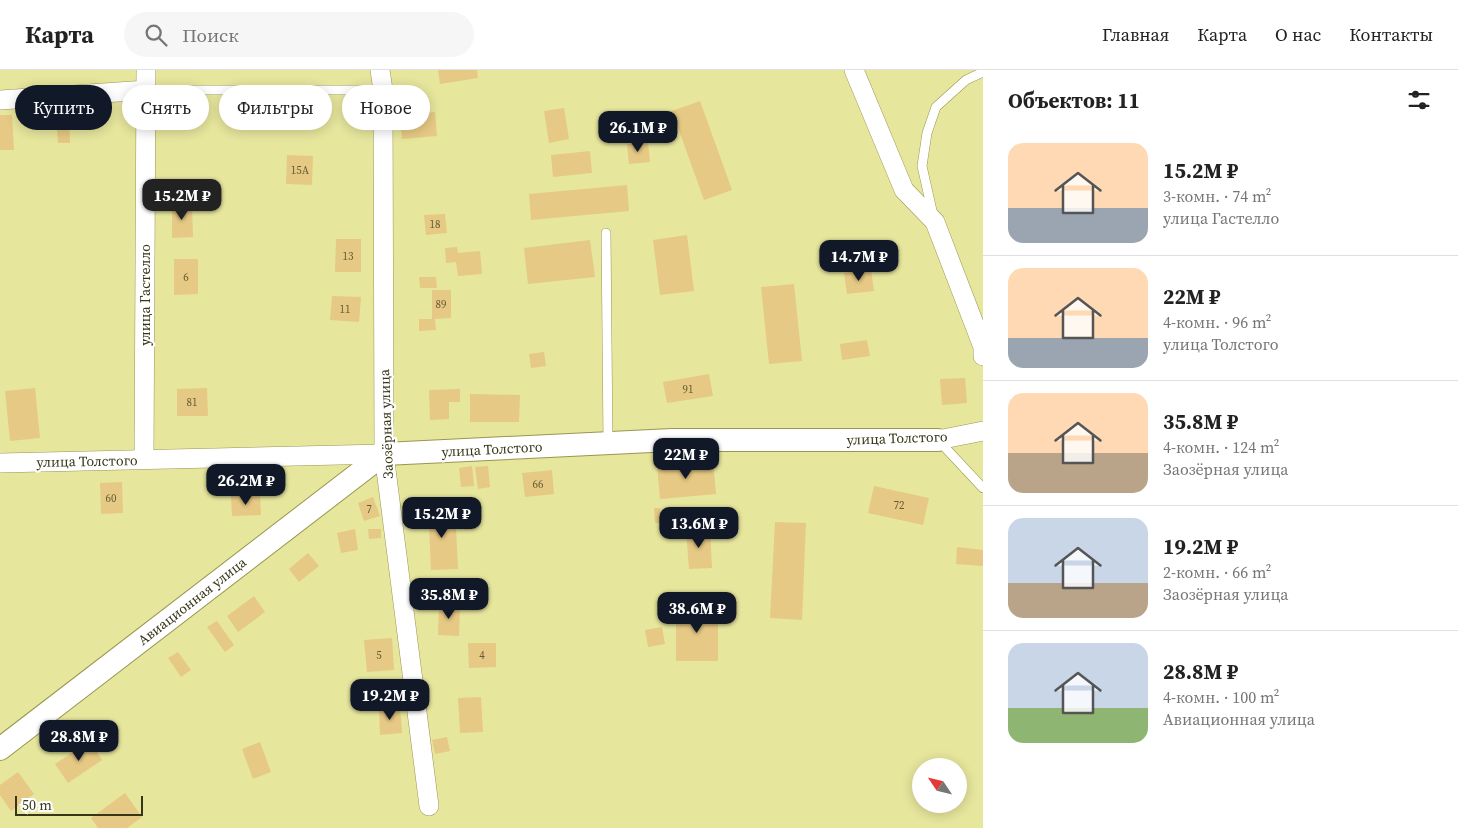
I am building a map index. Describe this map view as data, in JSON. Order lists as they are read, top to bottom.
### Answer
{
  "streets": {
    "street": [
      "улица Гастелло",
      "Заозёрная улица",
      "улица Толстого",
      "Авиационная улица"
    ]
  },
  "crossings": [
    ["улица Гастелло", "улица Толстого"],
    ["Заозёрная улица", "улица Толстого"],
    ["Заозёрная улица", "Авиационная улица"],
    ["улица Толстого", "Авиационная улица"]
  ],
  "house_numbers": [
    "15А",
    "18",
    "13",
    "6",
    "89",
    "11",
    "91",
    "81",
    "66",
    "60",
    "72",
    "7",
    "5",
    "4"
  ],
  "scale_bar": "50 m",
  "north": "top left",
  "page": {
    "header": "Карта",
    "search": "Поиск",
    "nav": [
      "Главная",
      "Карта",
      "О нас",
      "Контакты"
    ],
    "heading": "Объектов: 11",
    "chip": [
      "Купить",
      "Снять",
      "Фильтры",
      "Новое"
    ],
    "price": [
      "26.1M ₽",
      "15.2M ₽",
      "14.7M ₽",
      "22M ₽",
      "26.2M ₽",
      "15.2M ₽",
      "13.6M ₽",
      "35.8M ₽",
      "38.6M ₽",
      "19.2M ₽",
      "28.8M ₽"
    ],
    "list": [
      {
        "name": "15.2M ₽",
        "note": "3-комн. · 74 m² · улица Гастелло"
      },
      {
        "name": "22M ₽",
        "note": "4-комн. · 96 m² · улица Толстого"
      },
      {
        "name": "35.8M ₽",
        "note": "4-комн. · 124 m² · Заозёрная улица"
      },
      {
        "name": "19.2M ₽",
        "note": "2-комн. · 66 m² · Заозёрная улица"
      },
      {
        "name": "28.8M ₽",
        "note": "4-комн. · 100 m² · Авиационная улица"
      }
    ],
    "scale": "50 m"
  }
}
